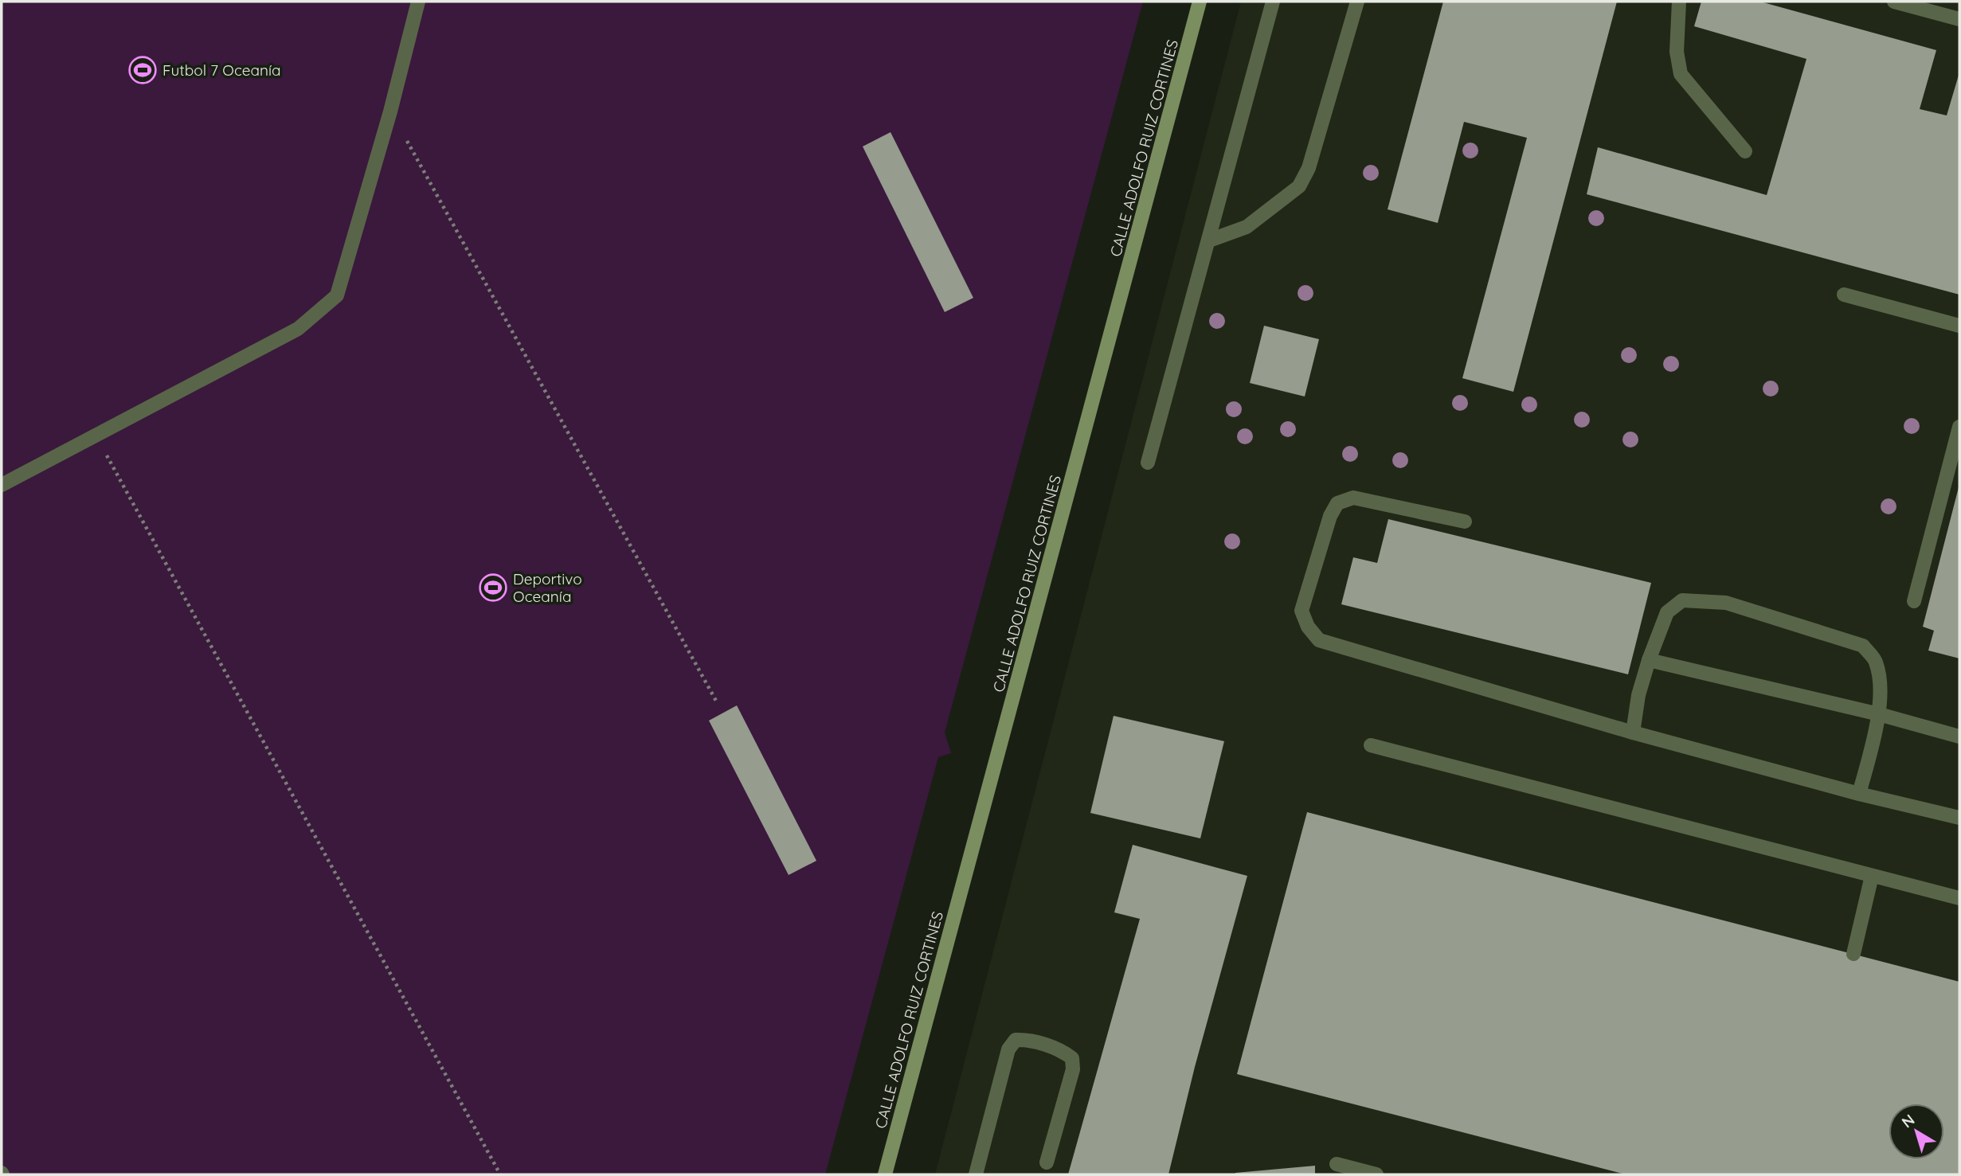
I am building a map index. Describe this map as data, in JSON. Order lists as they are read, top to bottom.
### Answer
{
  "streets": {
    "street": ["CALLE ADOLFO RUIZ CORTINES"]
  },
  "places": {
    "sports": ["Futbol 7 Oceanía", "Deportivo Oceanía"]
  },
  "north": "top left"
}
